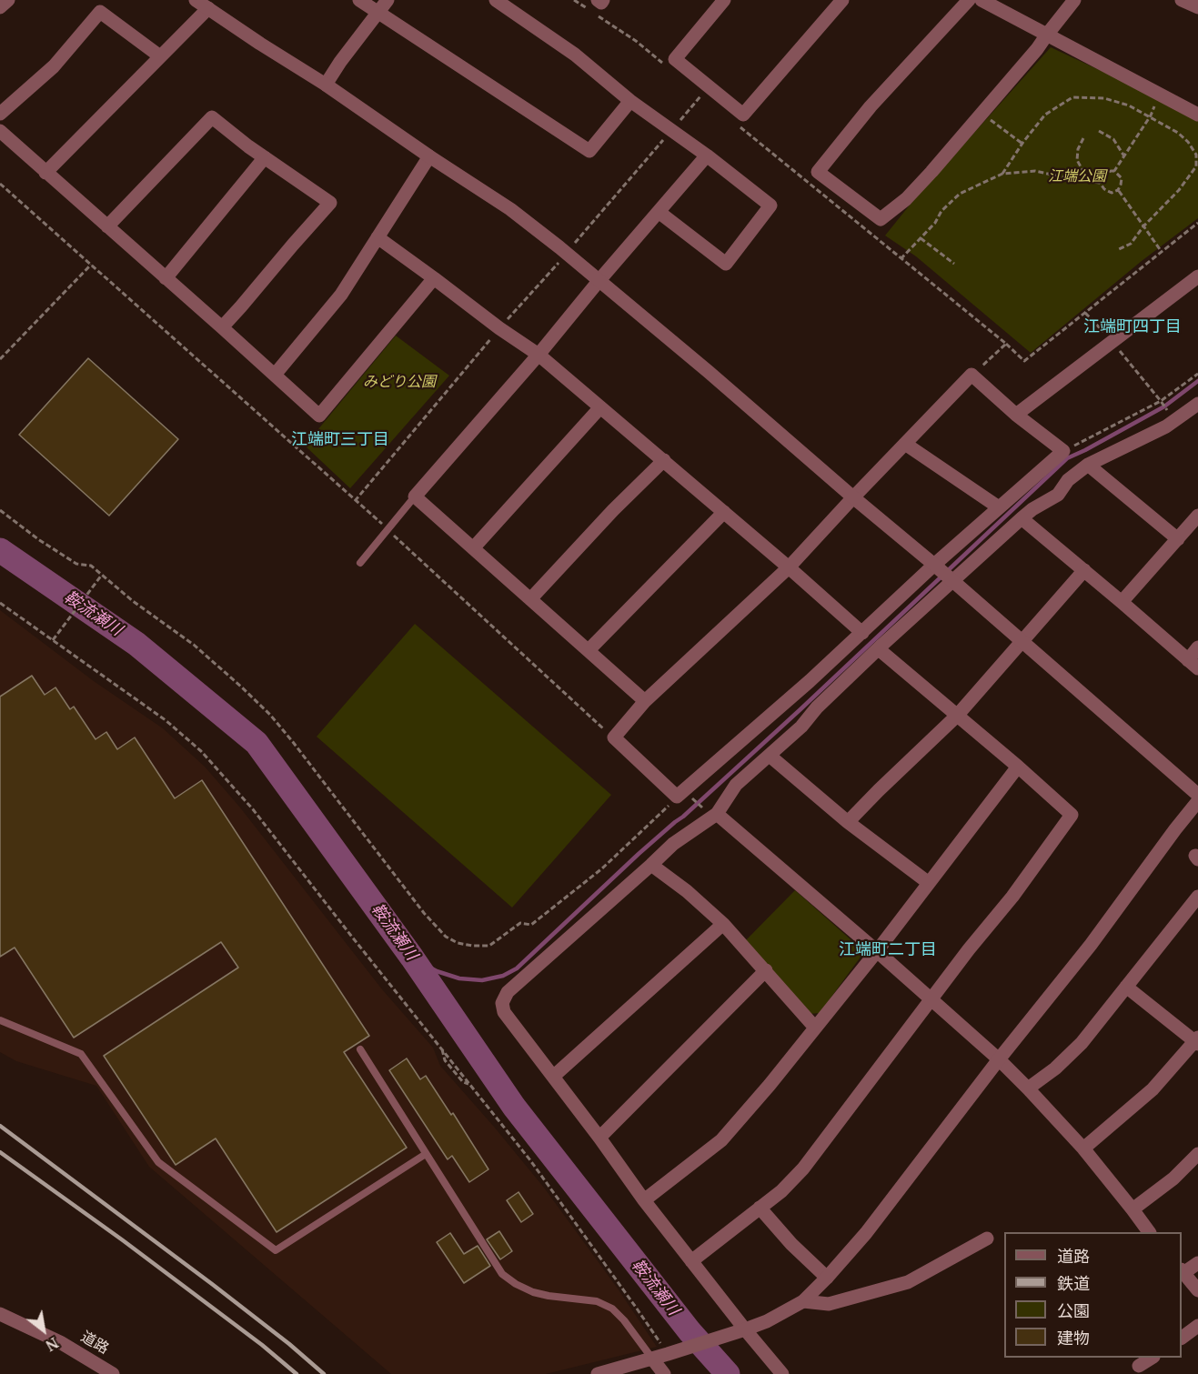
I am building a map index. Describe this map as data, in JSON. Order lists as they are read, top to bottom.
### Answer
{
  "streets": {
    "street": ["道路"]
  },
  "districts": ["江端町四丁目", "江端町三丁目", "江端町二丁目"],
  "water": ["鞍流瀬川"],
  "parks": ["江端公園", "みどり公園"],
  "legend": [
    "道路",
    "鉄道",
    "公園",
    "建物"
  ],
  "north": "bottom right"
}
